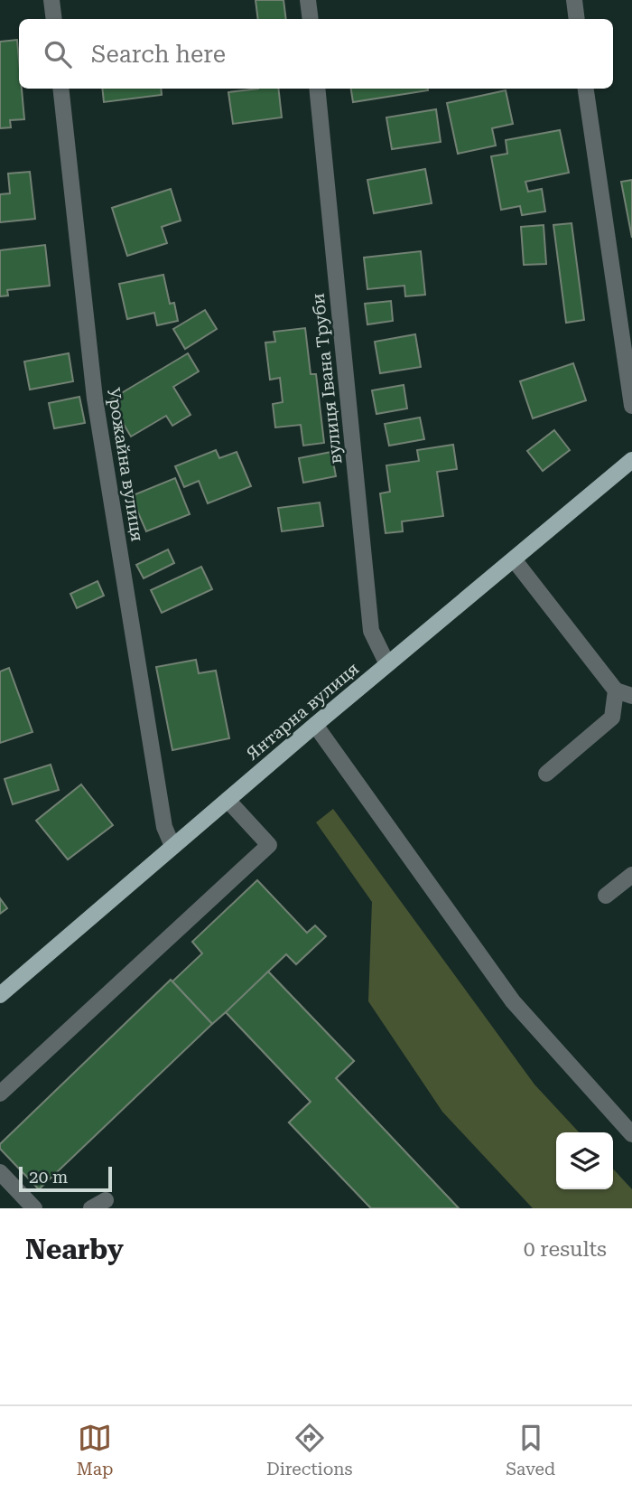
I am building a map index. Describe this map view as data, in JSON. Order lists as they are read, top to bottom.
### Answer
{
  "streets": {
    "main road": ["Янтарна вулиця"],
    "street": ["вулиця Івана Труби", "Урожайна вулиця"]
  },
  "crossings": [
    ["вулиця Івана Труби", "Янтарна вулиця"],
    ["Урожайна вулиця", "Янтарна вулиця"]
  ],
  "scale_bar": "20 m",
  "page": {
    "search": "Search here",
    "scale": "20 m",
    "heading": ["Nearby", "0 results"],
    "nav": ["Map", "Directions", "Saved"]
  }
}
